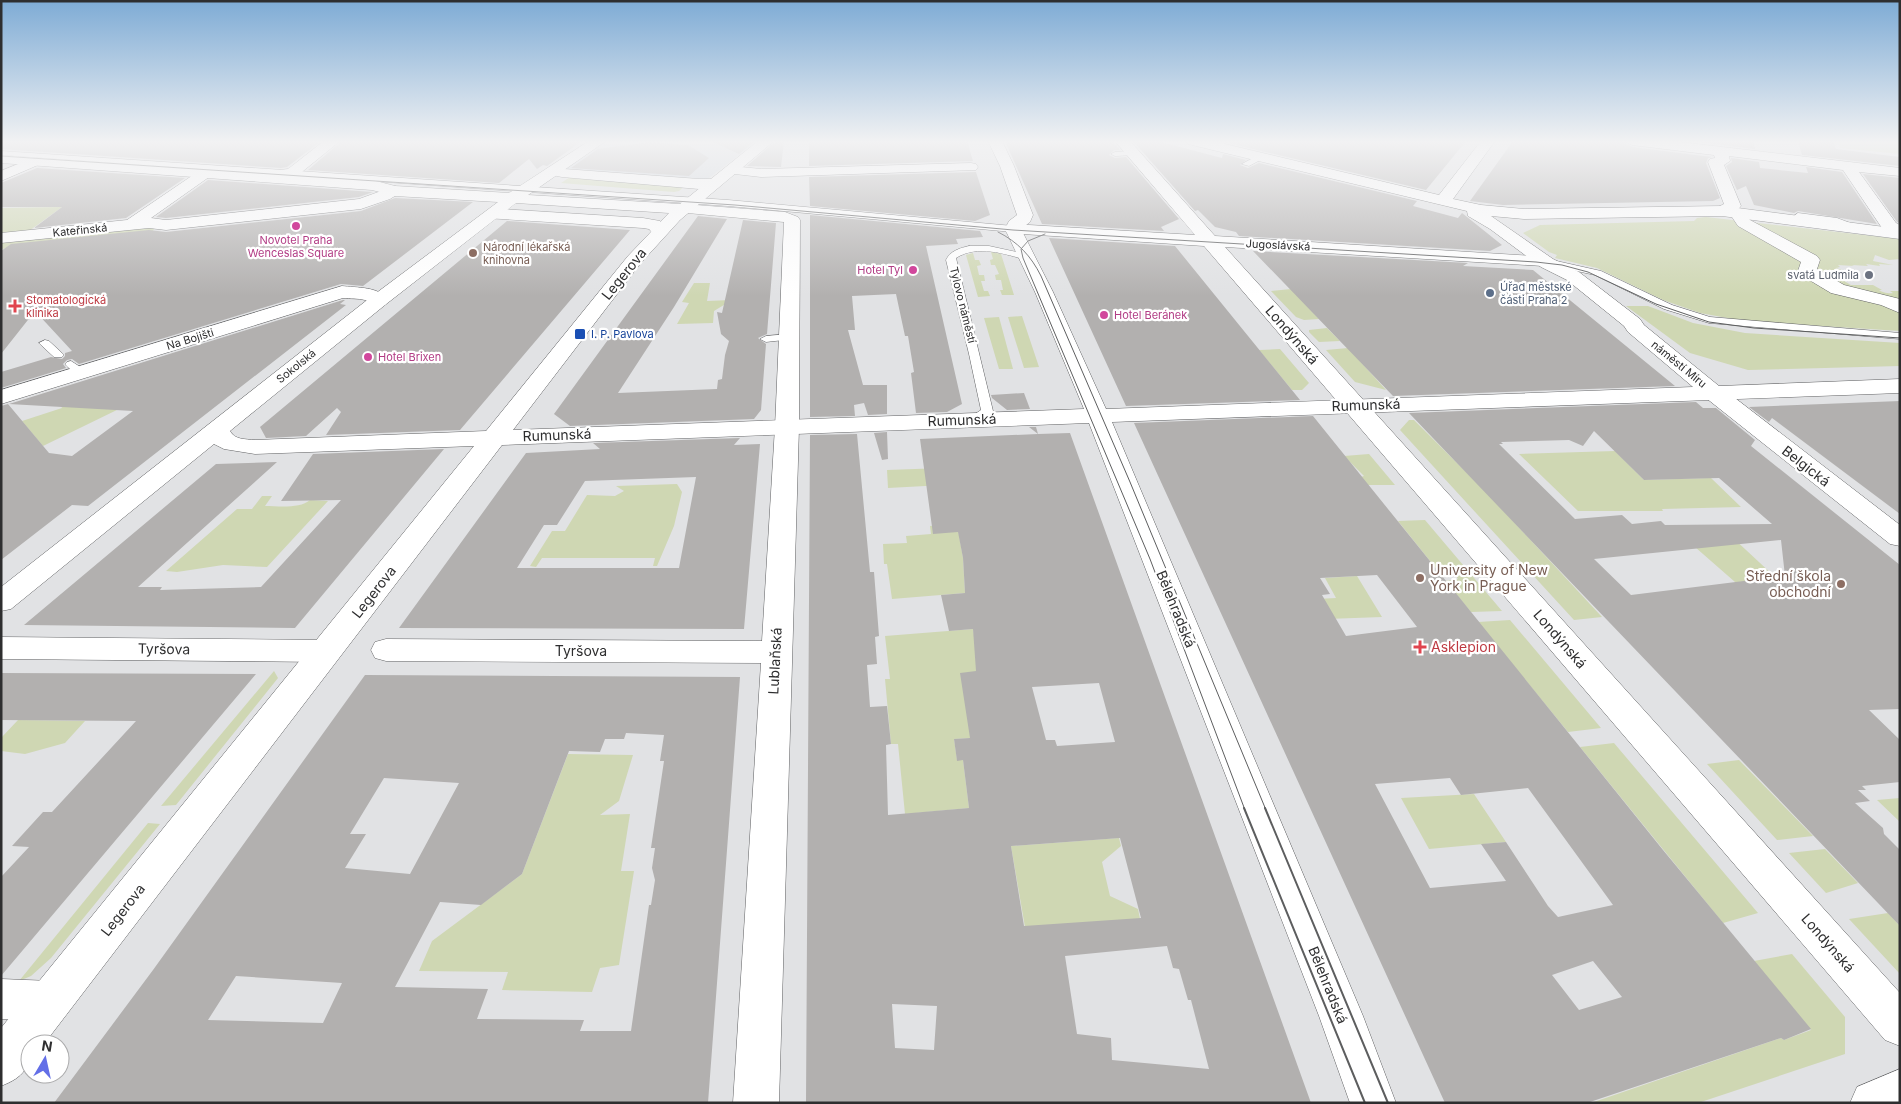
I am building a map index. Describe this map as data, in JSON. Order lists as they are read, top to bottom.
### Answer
{
  "streets": {
    "street": [
      "Kateřinská",
      "Jugoslávská",
      "Legerova",
      "Londýnská",
      "Na Bojišti",
      "náměstí Míru",
      "Sokolská",
      "Rumunská",
      "Belgická",
      "Bělehradská",
      "Tyršova",
      "Lublaňská"
    ],
    "lane": ["Tylovo náměstí"]
  },
  "crossings": [
    ["Jugoslávská", "Londýnská"],
    ["Jugoslávská", "náměstí Míru"],
    ["Jugoslávská", "Bělehradská"],
    ["Legerova", "Rumunská"],
    ["Legerova", "Tyršova"],
    ["Legerova", "Lublaňská"],
    ["Tylovo náměstí", "Rumunská"],
    ["Tylovo náměstí", "Bělehradská"],
    ["Londýnská", "Rumunská"],
    ["Na Bojišti", "Sokolská"],
    ["náměstí Míru", "Rumunská"],
    ["náměstí Míru", "Belgická"],
    ["Sokolská", "Rumunská"],
    ["Rumunská", "Belgická"],
    ["Rumunská", "Bělehradská"],
    ["Rumunská", "Lublaňská"],
    ["Tyršova", "Lublaňská"]
  ],
  "places": {
    "other": [
      "Novotel Praha Wenceslas Square",
      "Národní lékařská knihovna",
      "Hotel Tyl",
      "svatá Ludmila",
      "Úřad městské části Praha 2",
      "Hotel Beránek",
      "Hotel Brixen",
      "University of New York in Prague",
      "Střední škola obchodní"
    ],
    "health": ["Stomatologická klinika", "Asklepion"],
    "transit": ["I. P. Pavlova"]
  },
  "north": "top"
}
